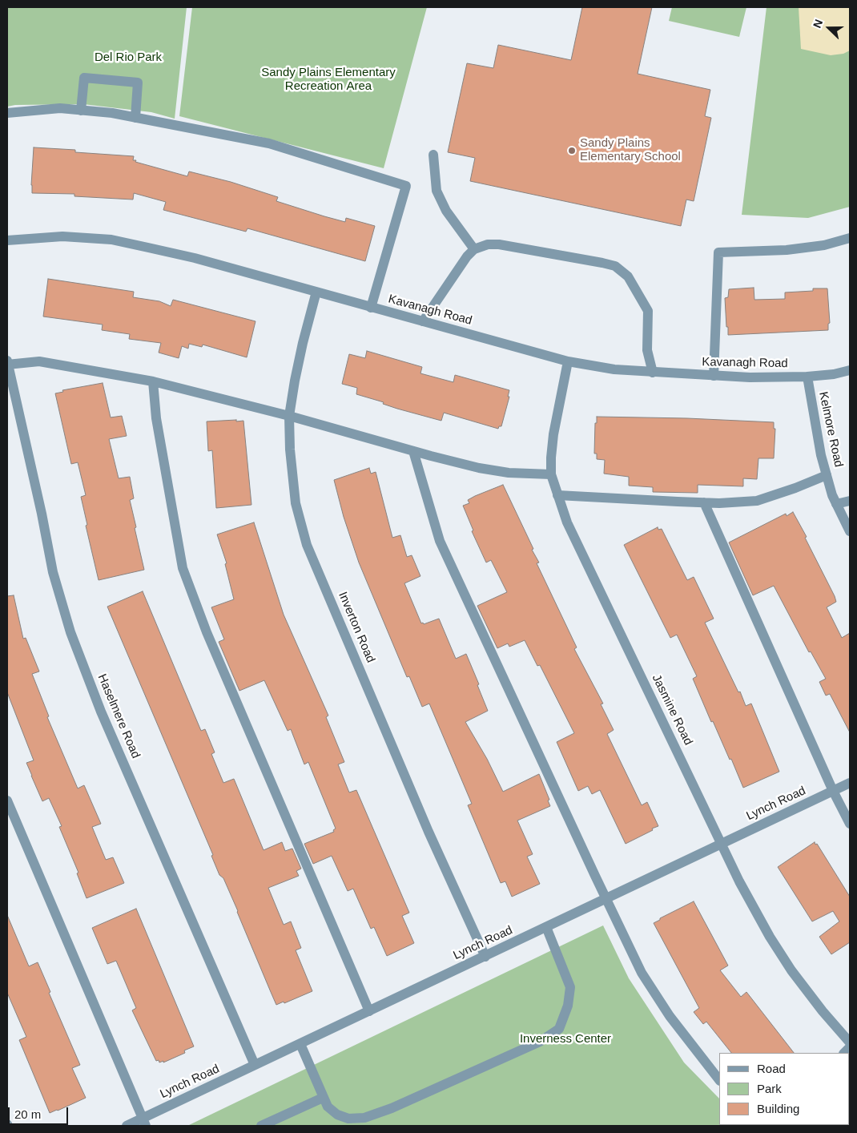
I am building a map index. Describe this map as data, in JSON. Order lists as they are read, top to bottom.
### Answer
{
  "streets": {
    "street": [
      "Kavanagh Road",
      "Kelmore Road",
      "Inverton Road",
      "Jasmine Road",
      "Haselmere Road",
      "Lynch Road"
    ]
  },
  "crossings": [
    ["Kavanagh Road", "Kelmore Road"],
    ["Kavanagh Road", "Inverton Road"],
    ["Kavanagh Road", "Jasmine Road"],
    ["Inverton Road", "Lynch Road"],
    ["Jasmine Road", "Lynch Road"],
    ["Haselmere Road", "Lynch Road"]
  ],
  "parks": ["Del Rio Park", "Sandy Plains Elementary Recreation Area", "Inverness Center"],
  "places": ["Sandy Plains Elementary School"],
  "legend": ["Road", "Park", "Building"],
  "scale_bar": "20 m",
  "north": "left"
}
